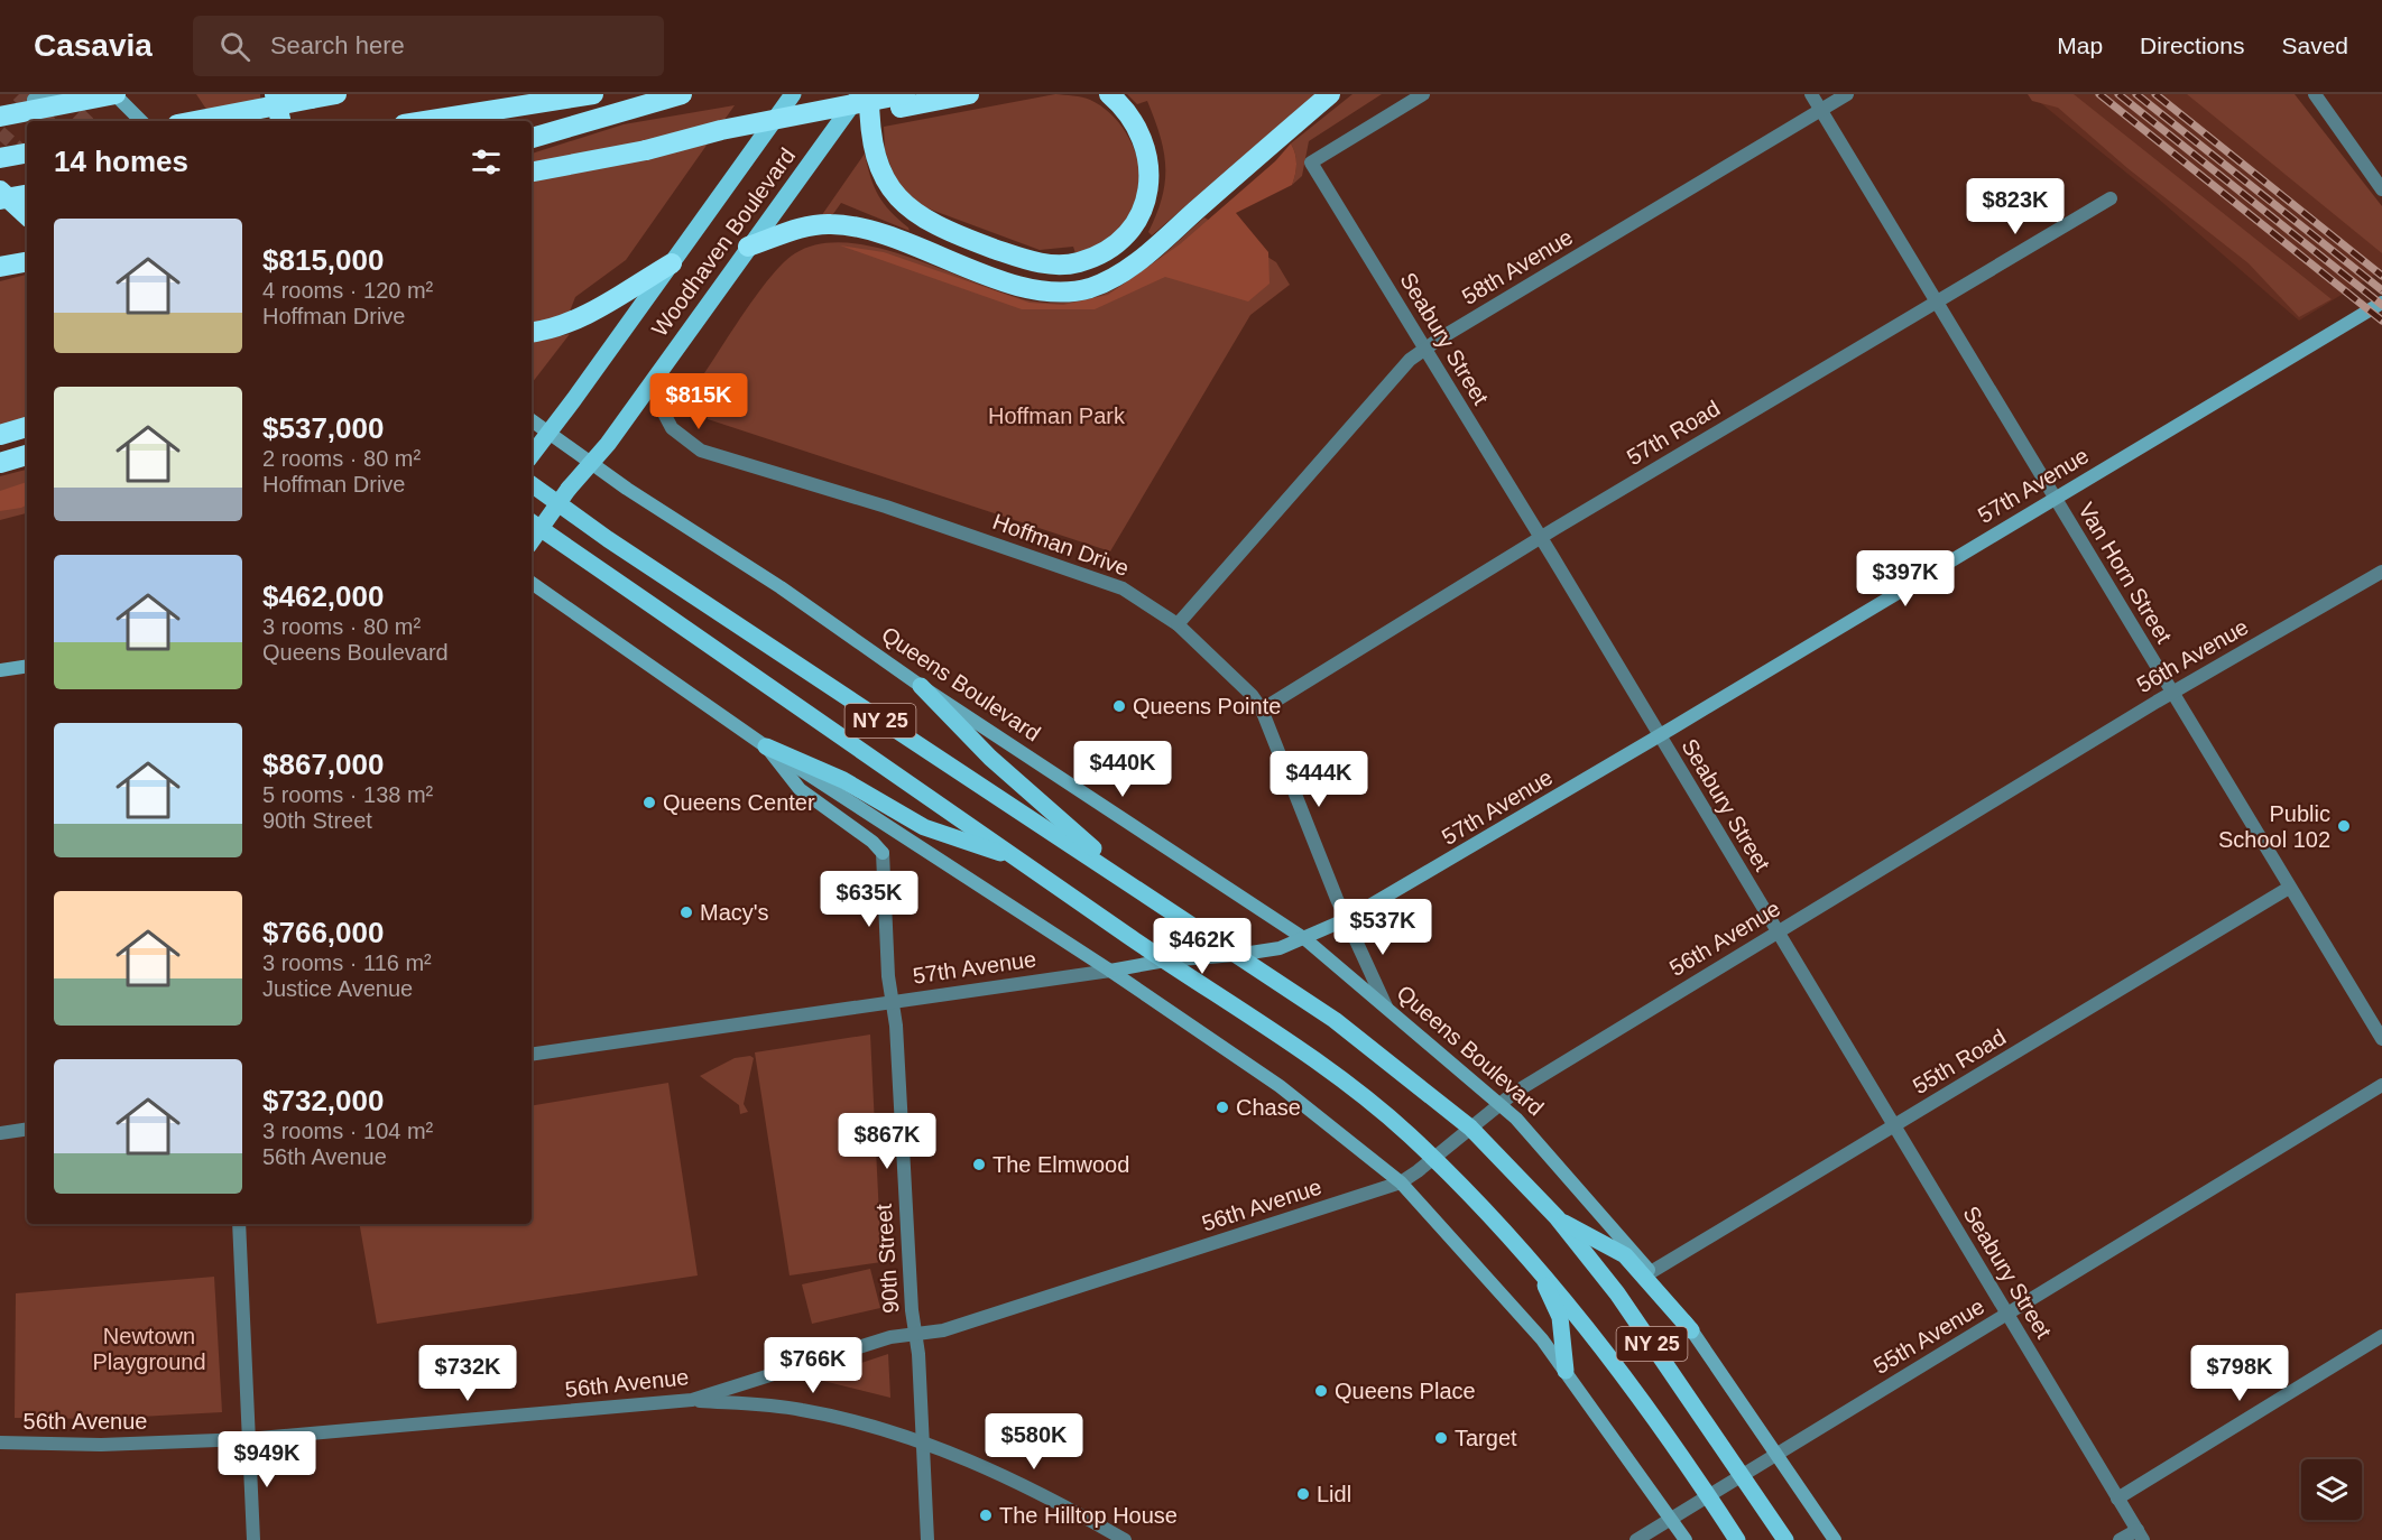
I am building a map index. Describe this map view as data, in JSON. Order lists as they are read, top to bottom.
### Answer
{
  "streets": {
    "main road": ["Woodhaven Boulevard", "NY 25"],
    "street": [
      "58th Avenue",
      "Seabury Street",
      "57th Road",
      "57th Avenue",
      "Hoffman Drive",
      "Van Horn Street",
      "56th Avenue",
      "Queens Boulevard",
      "55th Road",
      "90th Street",
      "55th Avenue"
    ]
  },
  "crossings": [
    ["Woodhaven Boulevard", "Hoffman Drive"],
    ["Woodhaven Boulevard", "Queens Boulevard"],
    ["58th Avenue", "Seabury Street"],
    ["58th Avenue", "Hoffman Drive"],
    ["58th Avenue", "Van Horn Street"],
    ["Seabury Street", "57th Road"],
    ["Seabury Street", "57th Avenue"],
    ["Seabury Street", "56th Avenue"],
    ["Seabury Street", "55th Road"],
    ["Seabury Street", "55th Avenue"],
    ["57th Road", "Hoffman Drive"],
    ["57th Road", "Van Horn Street"],
    ["57th Avenue", "Hoffman Drive"],
    ["57th Avenue", "Van Horn Street"],
    ["57th Avenue", "Queens Boulevard"],
    ["57th Avenue", "NY 25"],
    ["57th Avenue", "90th Street"],
    ["Hoffman Drive", "Queens Boulevard"],
    ["Van Horn Street", "56th Avenue"],
    ["Van Horn Street", "55th Road"],
    ["56th Avenue", "Queens Boulevard"],
    ["56th Avenue", "NY 25"],
    ["56th Avenue", "90th Street"],
    ["Queens Boulevard", "55th Road"],
    ["Queens Boulevard", "55th Avenue"],
    ["NY 25", "55th Avenue"]
  ],
  "parks": ["Hoffman Park", "Newtown Playground"],
  "places": [
    "Queens Pointe",
    "Queens Center",
    "Public School 102",
    "Macy's",
    "Chase",
    "The Elmwood",
    "Queens Place",
    "Target",
    "Lidl",
    "The Hilltop House"
  ],
  "page": {
    "header": "Casavia",
    "search": "Search here",
    "nav": ["Map", "Directions", "Saved"],
    "heading": "14 homes",
    "price": [
      "$823K",
      "$815K",
      "$397K",
      "$440K",
      "$444K",
      "$635K",
      "$537K",
      "$462K",
      "$867K",
      "$766K",
      "$732K",
      "$798K",
      "$580K",
      "$949K"
    ],
    "list": [
      {
        "name": "$815,000",
        "note": "4 rooms · 120 m² · Hoffman Drive"
      },
      {
        "name": "$537,000",
        "note": "2 rooms · 80 m² · Hoffman Drive"
      },
      {
        "name": "$462,000",
        "note": "3 rooms · 80 m² · Queens Boulevard"
      },
      {
        "name": "$867,000",
        "note": "5 rooms · 138 m² · 90th Street"
      },
      {
        "name": "$766,000",
        "note": "3 rooms · 116 m² · Justice Avenue"
      },
      {
        "name": "$732,000",
        "note": "3 rooms · 104 m² · 56th Avenue"
      }
    ]
  }
}
